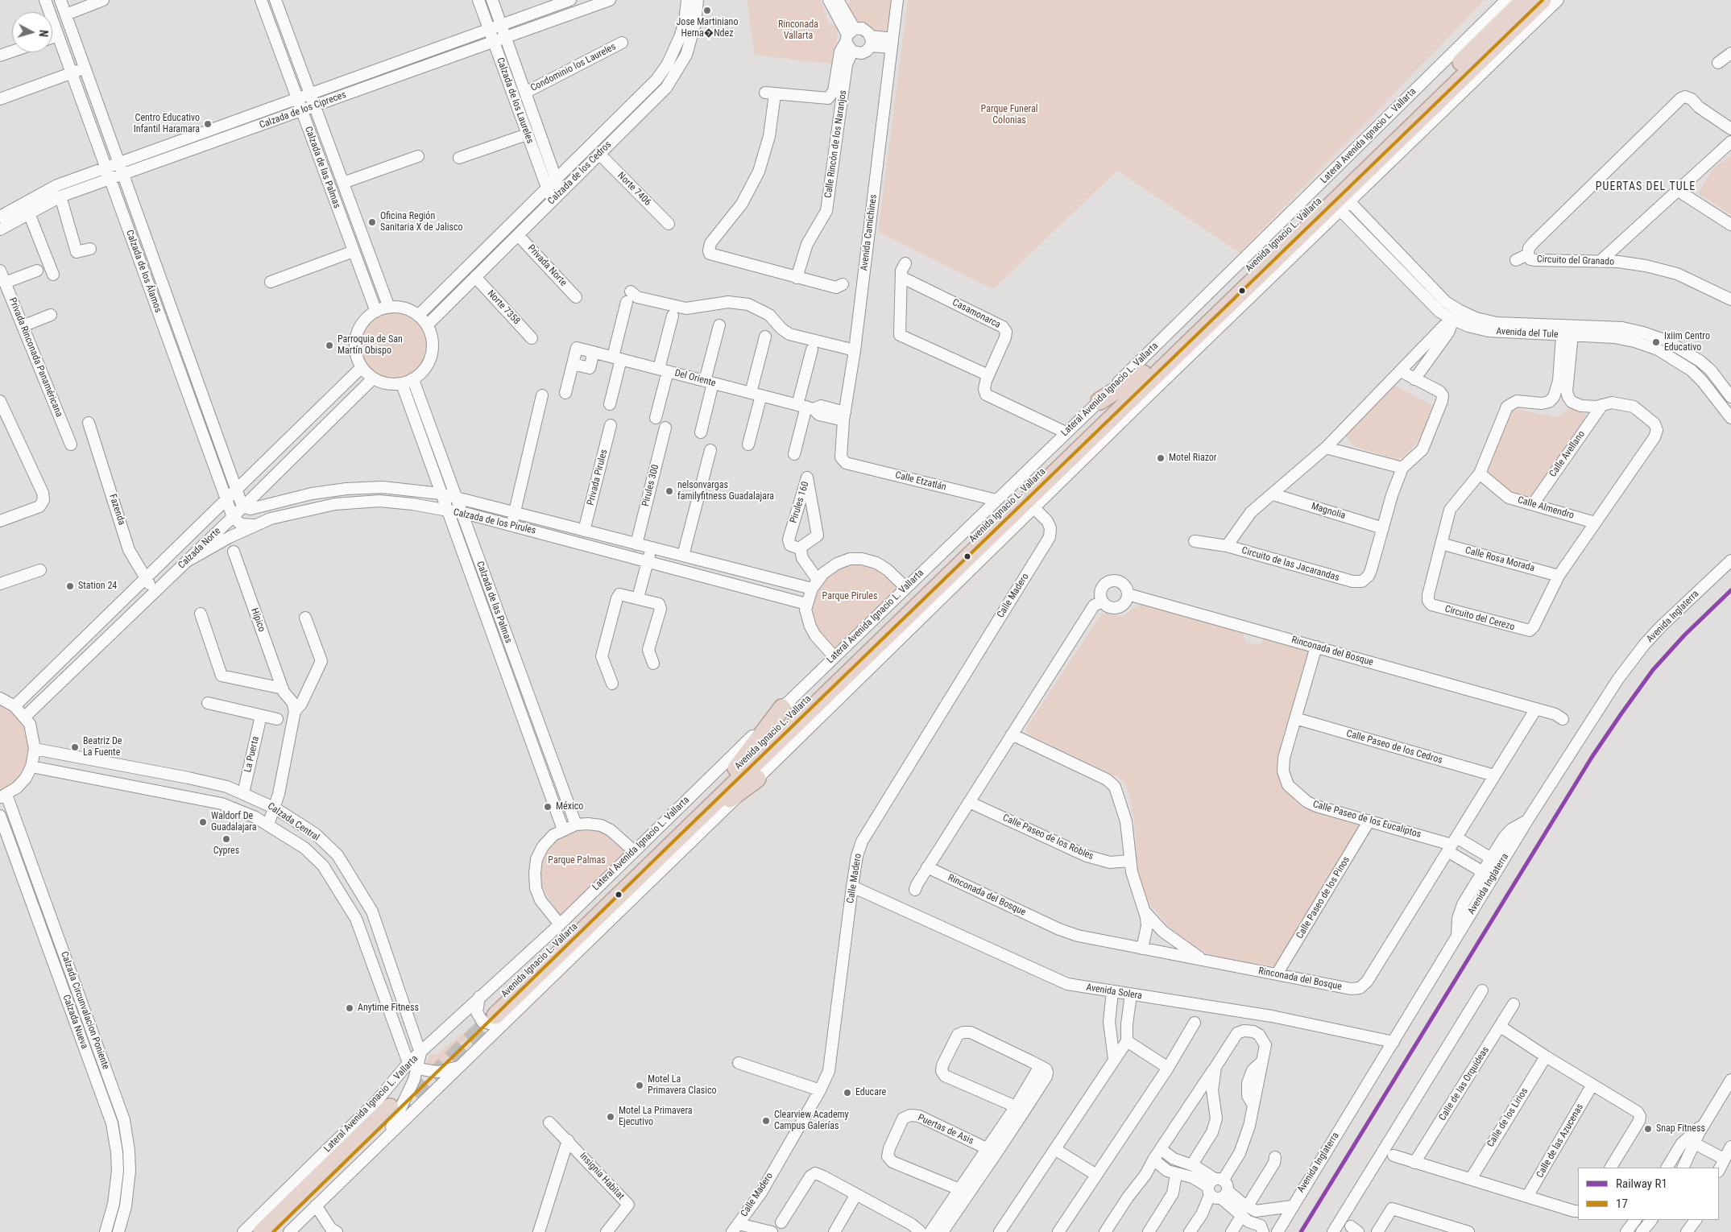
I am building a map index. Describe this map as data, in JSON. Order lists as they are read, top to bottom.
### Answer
{
  "streets": {
    "highway": ["Avenida Ignacio L. Vallarta"],
    "street": [
      "Condominio los Laureles",
      "Calzada de los Laureles",
      "Calzada de los Cipreces",
      "Lateral Avenida Ignacio L. Vallarta",
      "Calle Rincón de los Naranjos",
      "Calzada de las Palmas",
      "Calzada de los Cedros",
      "Norte 7406",
      "Avenida Camichines",
      "Circuito del Granado",
      "Privada Norte",
      "Calzada de los Álamos",
      "Norte 7358",
      "Casamonarca",
      "Avenida del Tule",
      "Privada Rinconada Panaméricana",
      "Del Oriente",
      "Calle Avellano",
      "Privada Pirules",
      "Calle Etzatlán",
      "Pirules 300",
      "Pirules 160",
      "Calle Almendro",
      "Fazenda",
      "Magnolia",
      "Calzada de los Pirules",
      "Calzada Norte",
      "Calle Rosa Morada",
      "Circuito de las Jacarandas",
      "Calle Madero",
      "Avenida Inglaterra",
      "Circuito del Cerezo",
      "Hípico",
      "Rinconada del Bosque",
      "Calle Paseo de los Cedros",
      "La Puerta",
      "Calle Paseo de los Eucaliptos",
      "Calzada Central",
      "Calle Paseo de los Robles",
      "Calle Paseo de los Pinos",
      "Avenida Solera",
      "Calzada Circunvalacion Poniente",
      "Calzada Nueva",
      "Calle de las Orquídeas",
      "Calle de los Lirios",
      "Puertas de Asis",
      "Calle de las Azucenas",
      "Insignia Habitat"
    ]
  },
  "crossings": [
    ["Condominio los Laureles", "Calzada de los Laureles"],
    ["Calzada de los Laureles", "Calzada de los Cipreces"],
    ["Calzada de los Laureles", "Calzada de los Cedros"],
    ["Calzada de los Cipreces", "Calzada de las Palmas"],
    ["Calzada de los Cipreces", "Calzada de los Álamos"],
    ["Lateral Avenida Ignacio L. Vallarta", "Avenida Ignacio L. Vallarta"],
    ["Lateral Avenida Ignacio L. Vallarta", "Casamonarca"],
    ["Lateral Avenida Ignacio L. Vallarta", "Calle Etzatlán"],
    ["Lateral Avenida Ignacio L. Vallarta", "Calzada Central"],
    ["Calzada de las Palmas", "Calzada de los Cedros"],
    ["Calzada de las Palmas", "Calzada de los Pirules"],
    ["Calzada de las Palmas", "Calzada Norte"],
    ["Calzada de los Cedros", "Norte 7406"],
    ["Calzada de los Cedros", "Privada Norte"],
    ["Calzada de los Cedros", "Norte 7358"],
    ["Calzada de los Cedros", "Calzada Norte"],
    ["Avenida Camichines", "Del Oriente"],
    ["Avenida Camichines", "Calle Etzatlán"],
    ["Calzada de los Álamos", "Calzada de los Pirules"],
    ["Calzada de los Álamos", "Calzada Norte"],
    ["Avenida del Tule", "Circuito de las Jacarandas"],
    ["Calle Avellano", "Calle Almendro"],
    ["Calle Avellano", "Circuito del Cerezo"],
    ["Privada Pirules", "Calzada de los Pirules"],
    ["Pirules 300", "Calzada de los Pirules"],
    ["Pirules 160", "Calzada de los Pirules"],
    ["Calle Almendro", "Circuito del Cerezo"],
    ["Fazenda", "Calzada Norte"],
    ["Magnolia", "Circuito de las Jacarandas"],
    ["Calzada de los Pirules", "Calzada Norte"],
    ["Calle Rosa Morada", "Circuito del Cerezo"],
    ["Calle Madero", "Avenida Solera"],
    ["Avenida Inglaterra", "Calle Paseo de los Eucaliptos"],
    ["Avenida Inglaterra", "Avenida Solera"],
    ["Rinconada del Bosque", "Calle Paseo de los Cedros"],
    ["Rinconada del Bosque", "Calle Paseo de los Eucaliptos"],
    ["Rinconada del Bosque", "Calle Paseo de los Pinos"],
    ["Calle Paseo de los Cedros", "Calle Paseo de los Eucaliptos"],
    ["La Puerta", "Calzada Central"],
    ["Calle Paseo de los Eucaliptos", "Calle Paseo de los Pinos"]
  ],
  "districts": ["PUERTAS DEL TULE"],
  "parks": [
    "Rinconada Vallarta",
    "Parque Funeral Colonias",
    "Parque Pirules",
    "Parque Palmas"
  ],
  "places": [
    "Jose Martiniano Herna�Ndez",
    "Centro Educativo Infantil Haramara",
    "Oficina Región Sanitaria X de Jalisco",
    "Ixiim Centro Educativo",
    "Parroquia de San Martín Obispo",
    "Motel Riazor",
    "nelsonvargas familyfitness Guadalajara",
    "Station 24",
    "Beatriz De La Fuente",
    "México",
    "Waldorf De Guadalajara",
    "Cypres",
    "Anytime Fitness",
    "Motel La Primavera Clasico",
    "Educare",
    "Motel La Primavera Ejecutivo",
    "Clearview Academy Campus Galerías",
    "Snap Fitness"
  ],
  "lines": ["transit line 17", "rail line R1"],
  "legend": ["Railway R1", "17"],
  "north": "right"
}
